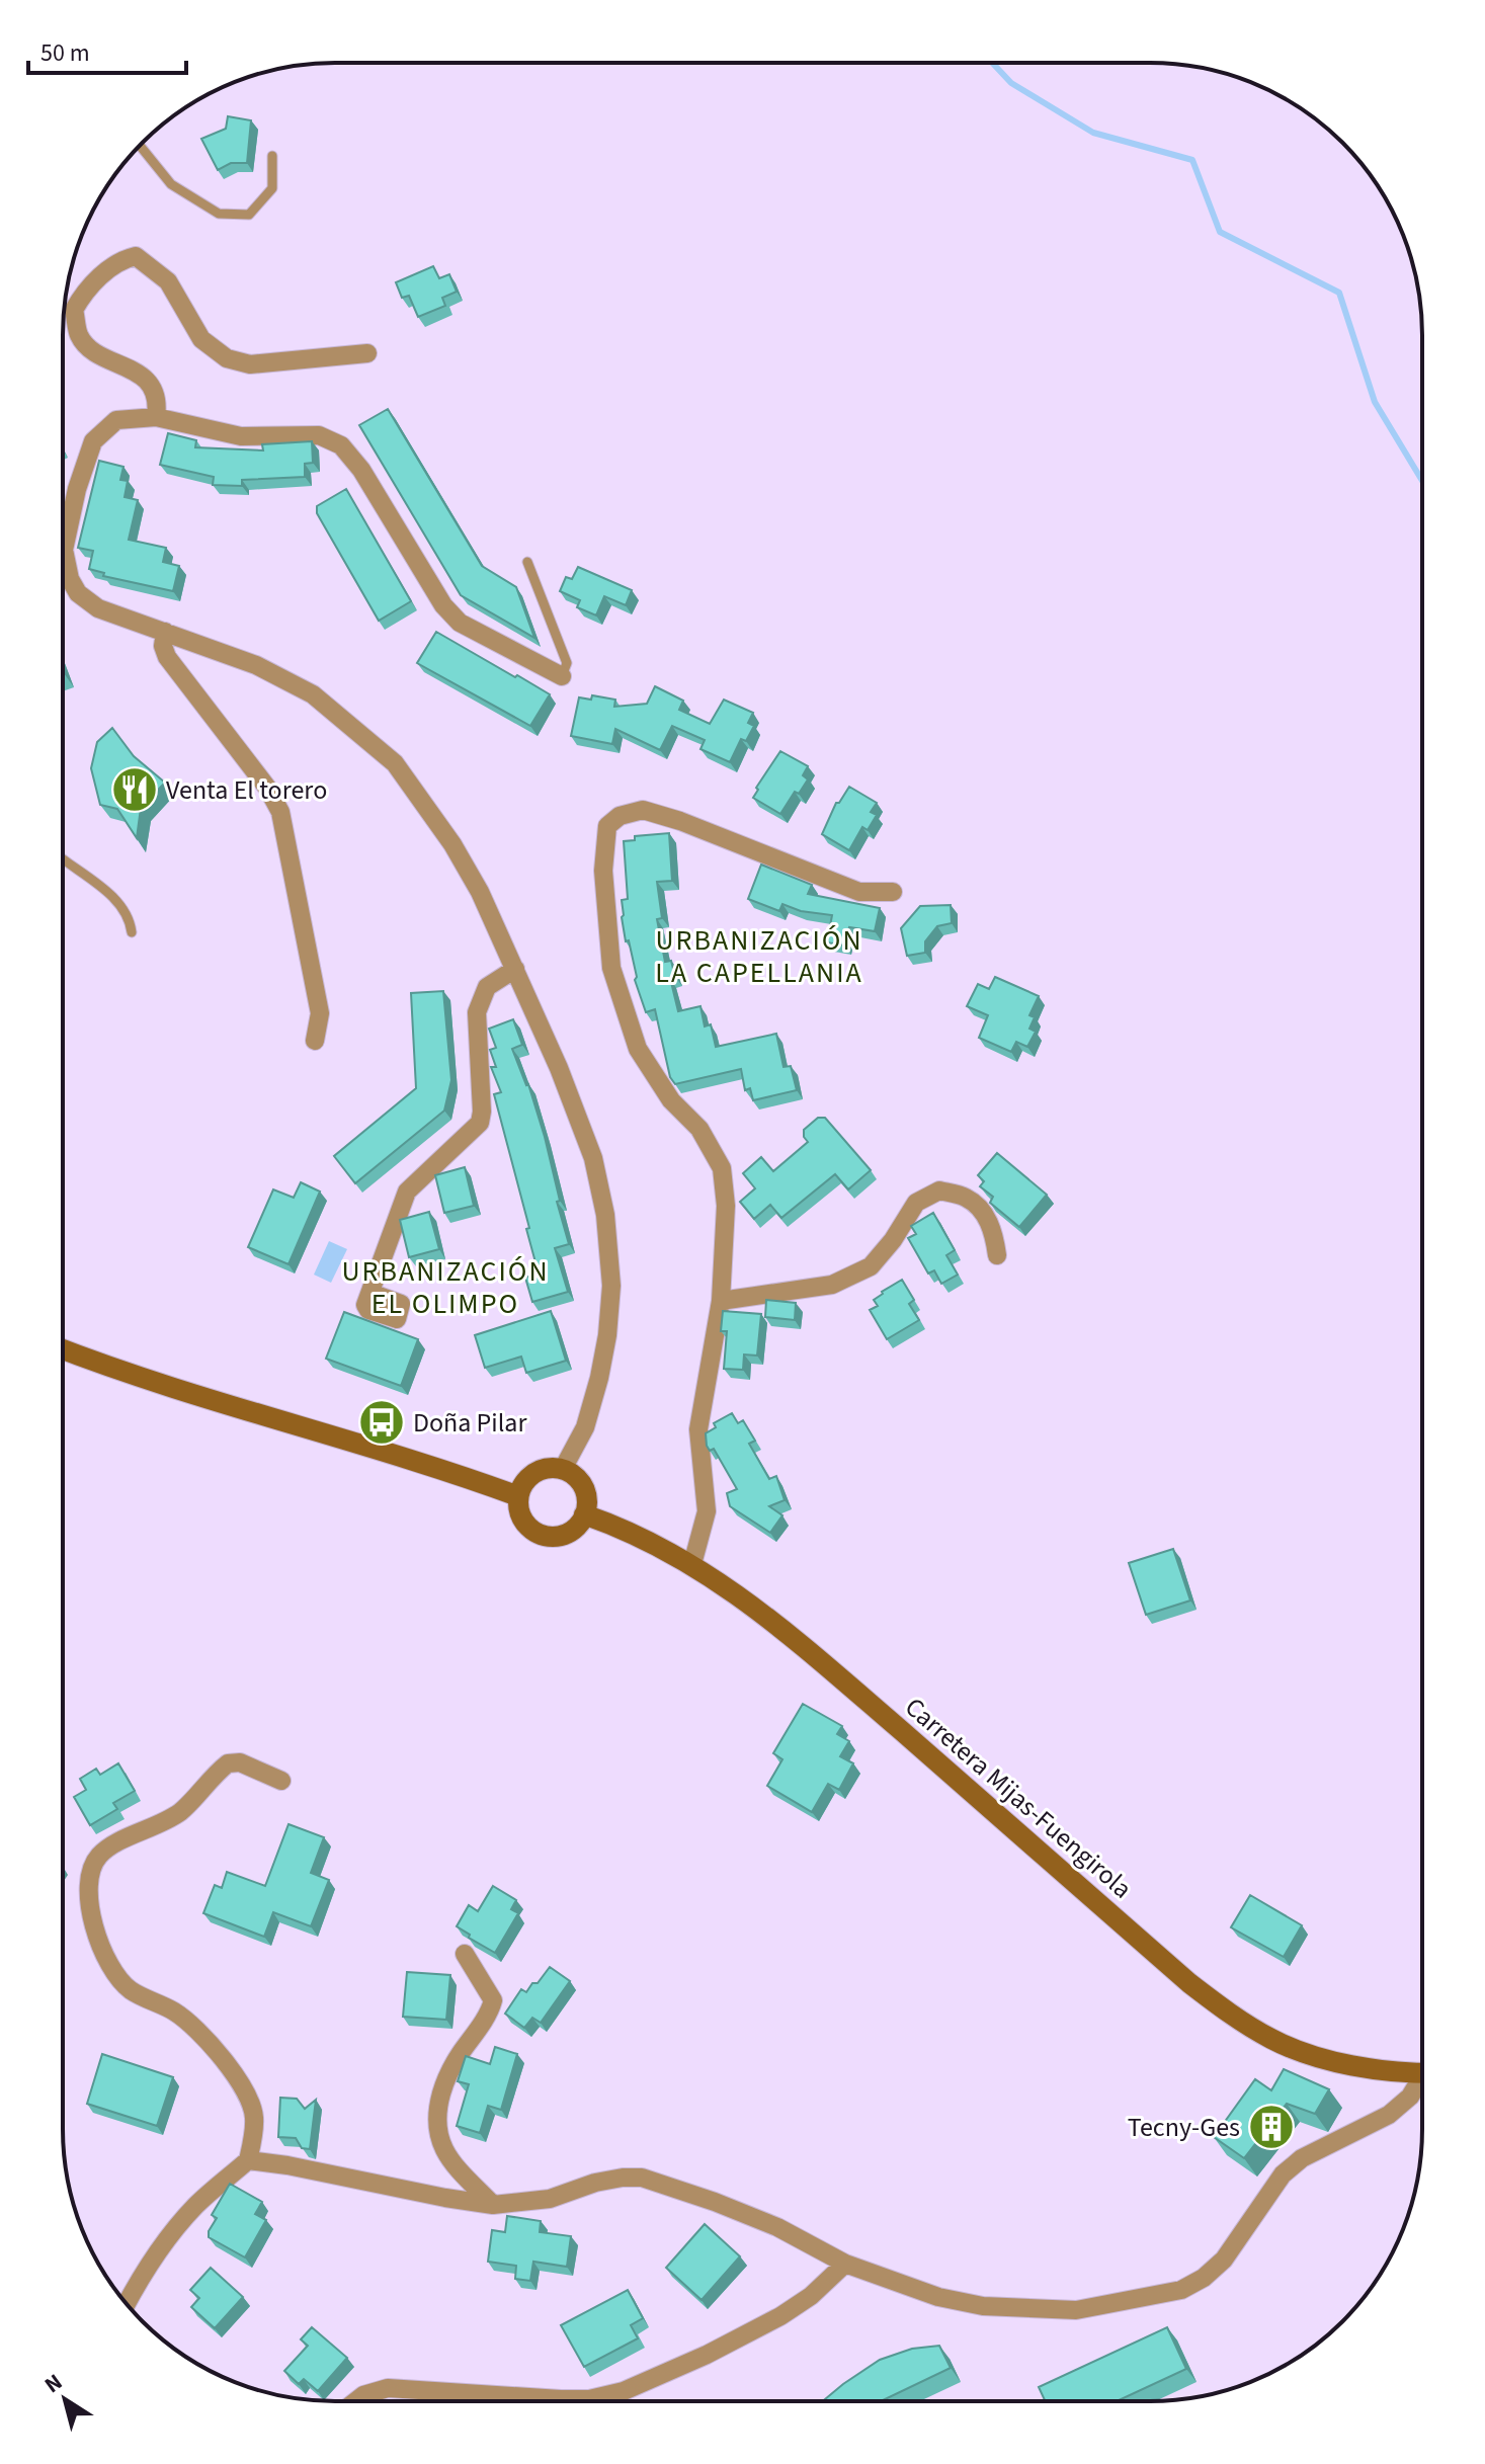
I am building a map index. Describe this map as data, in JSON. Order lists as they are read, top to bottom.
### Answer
{
  "streets": {
    "main road": ["Carretera Mijas-Fuengirola"]
  },
  "districts": ["URBANIZACIÓN LA CAPELLANIA", "URBANIZACIÓN EL OLIMPO"],
  "places": {
    "restaurant": ["Venta El torero"],
    "bus stop": ["Doña Pilar"],
    "building": ["Tecny-Ges"]
  },
  "scale_bar": "50 m",
  "north": "top left"
}
